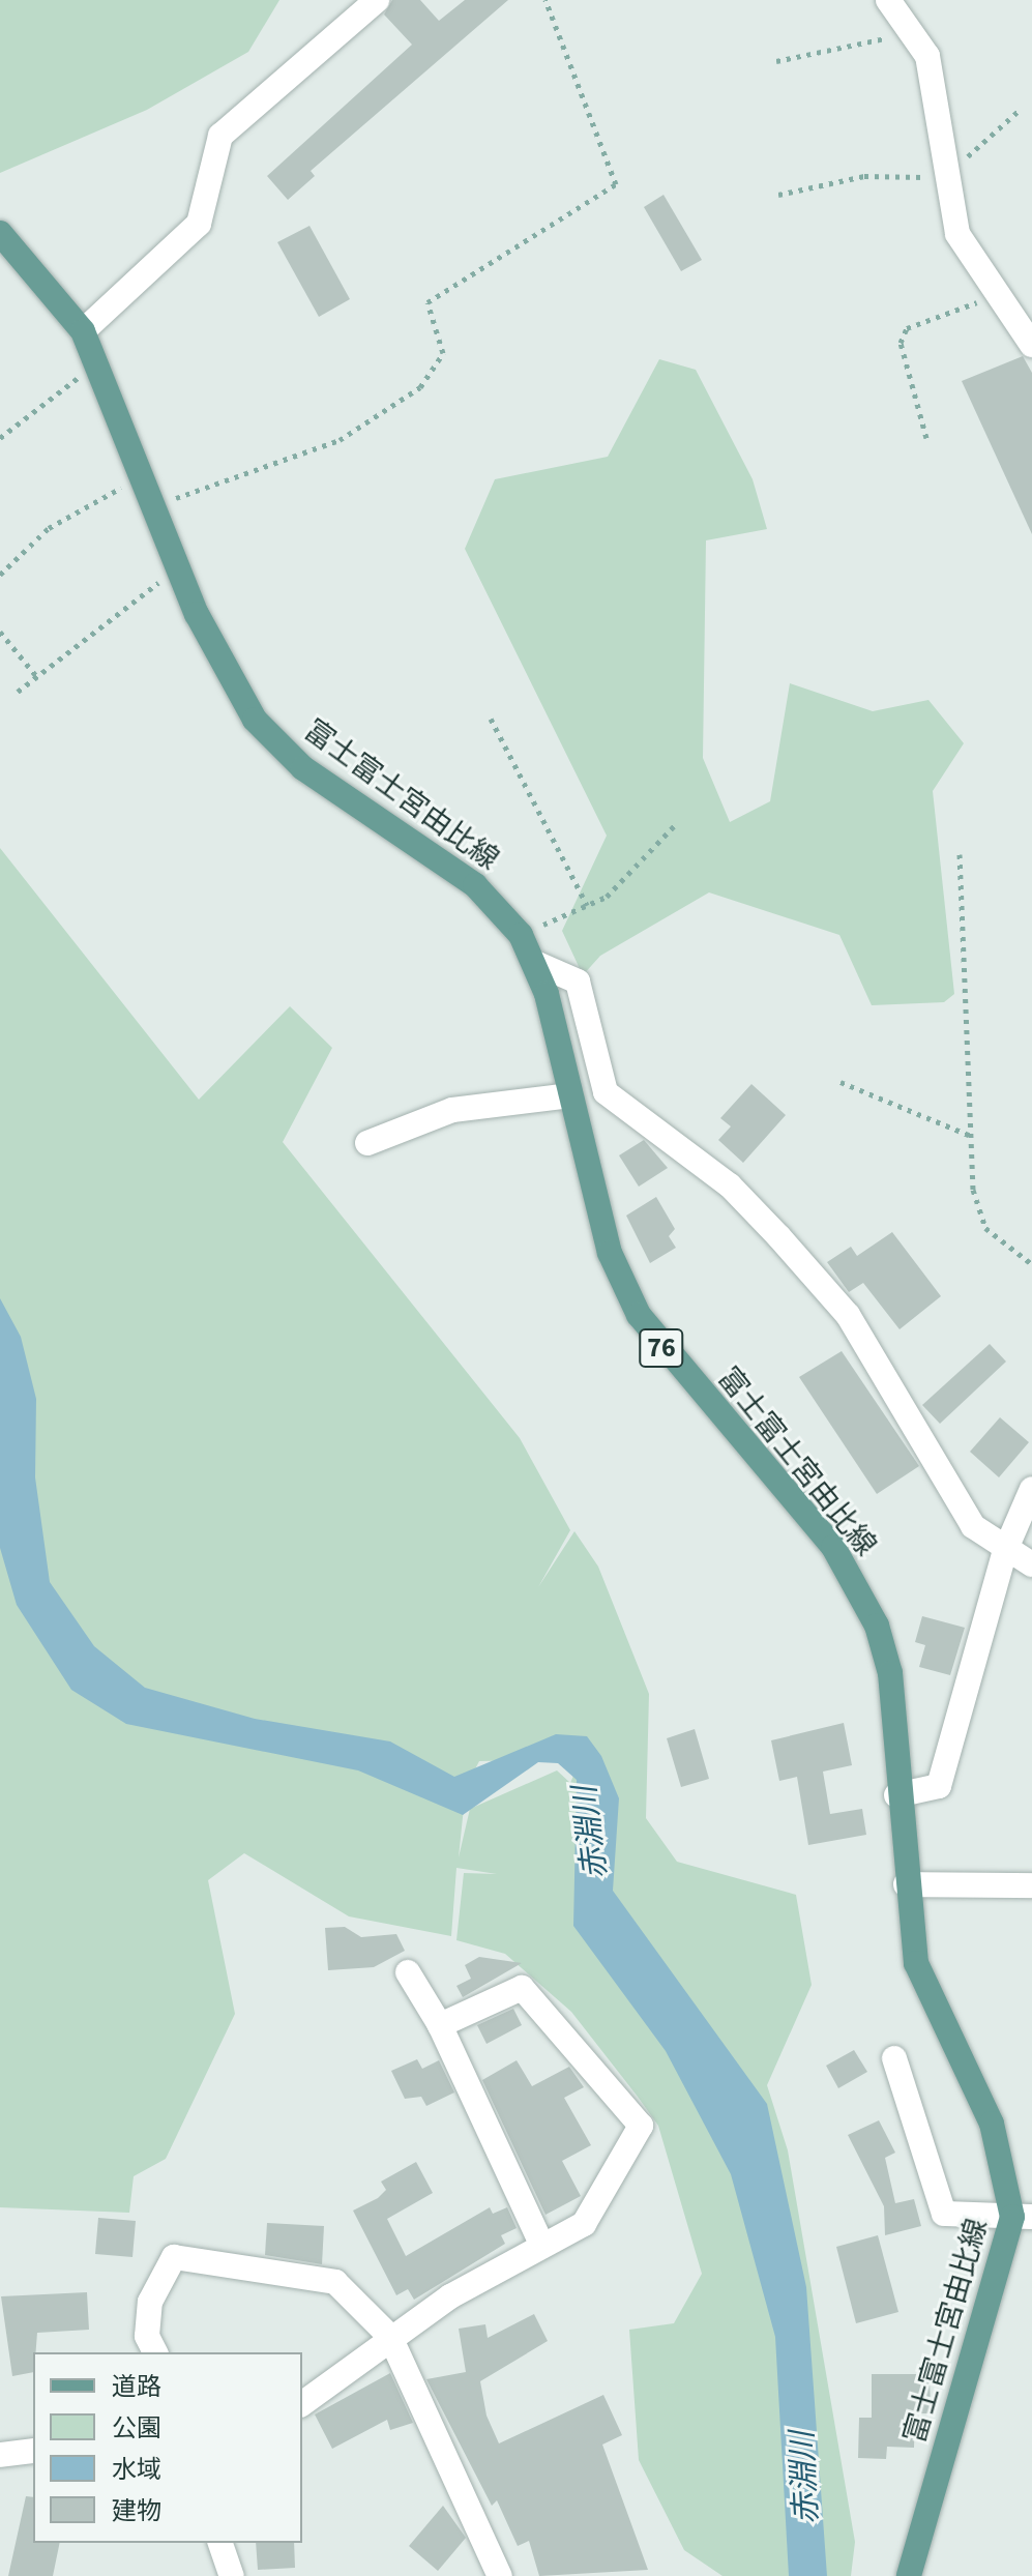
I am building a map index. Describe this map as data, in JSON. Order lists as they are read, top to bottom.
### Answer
{
  "streets": {
    "main road": ["富士富士宮由比線", "76"]
  },
  "water": ["赤淵川"],
  "legend": [
    "道路",
    "公園",
    "水域",
    "建物"
  ]
}
